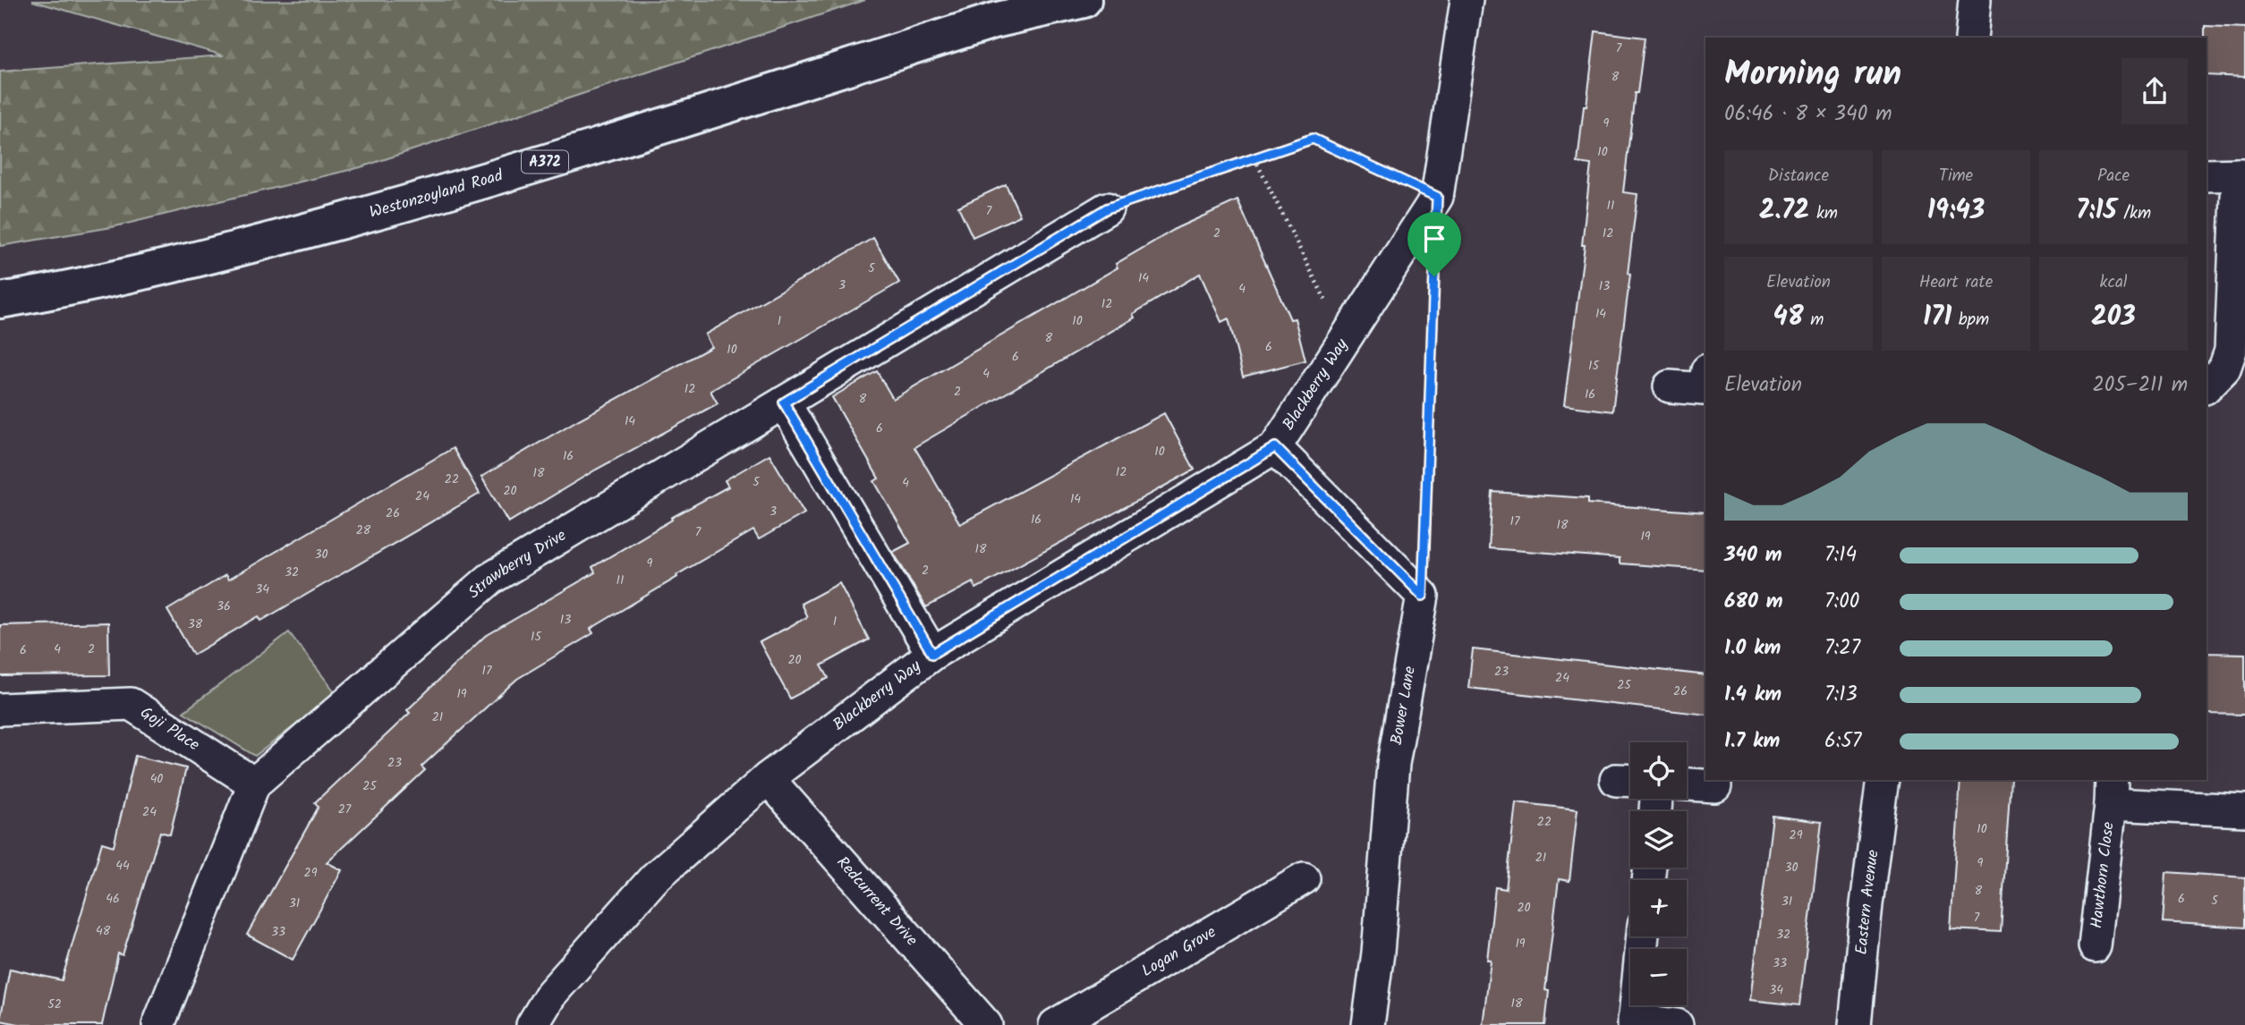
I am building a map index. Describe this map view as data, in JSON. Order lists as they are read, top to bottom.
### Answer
{
  "streets": {
    "main road": ["A372", "Westonzoyland Road"],
    "street": [
      "Blackberry Way",
      "Strawberry Drive",
      "Bower Lane",
      "Goji Place",
      "Hawthorn Close",
      "Redcurrent Drive",
      "Eastern Avenue",
      "Logan Grove"
    ]
  },
  "crossings": [
    ["Blackberry Way", "Redcurrent Drive"],
    ["Strawberry Drive", "Goji Place"]
  ],
  "house_numbers": [
    "7",
    "8",
    "9",
    "10",
    "11",
    "7",
    "2",
    "12",
    "5",
    "14",
    "3",
    "13",
    "4",
    "12",
    "14",
    "1",
    "10",
    "8",
    "6",
    "10",
    "6",
    "15",
    "4",
    "12",
    "2",
    "16",
    "8",
    "14",
    "6",
    "10",
    "16",
    "12",
    "18",
    "22",
    "5",
    "4",
    "20",
    "24",
    "14",
    "3",
    "26",
    "16",
    "17",
    "18",
    "28",
    "7",
    "19",
    "18",
    "30",
    "9",
    "2",
    "32",
    "11",
    "34",
    "36",
    "13",
    "1",
    "38",
    "15",
    "4",
    "2",
    "6",
    "20",
    "17",
    "23",
    "24",
    "25",
    "26",
    "19",
    "21",
    "23",
    "40",
    "25",
    "27",
    "24",
    "22",
    "10",
    "29",
    "21",
    "9",
    "44",
    "30",
    "29",
    "8",
    "46",
    "6",
    "5",
    "31",
    "31",
    "20",
    "7",
    "48",
    "33",
    "32",
    "19",
    "33",
    "34",
    "18",
    "52"
  ],
  "page": {
    "heading": ["Morning run", "06:46 · 8 × 340 m"],
    "stats": [
      ["Distance", "2.72 km"],
      ["Time", "19:43"],
      ["Pace", "7:15 /km"],
      ["Elevation", "48 m"],
      ["Heart rate", "171 bpm"],
      ["kcal", "203"]
    ],
    "chart": ["Elevation", "205–211 m"],
    "list": [
      {
        "name": "340 m",
        "note": "7:14"
      },
      {
        "name": "680 m",
        "note": "7:00"
      },
      {
        "name": "1.0 km",
        "note": "7:27"
      },
      {
        "name": "1.4 km",
        "note": "7:13"
      },
      {
        "name": "1.7 km",
        "note": "6:57"
      }
    ],
    "map_buttons": ["+", "−"]
  }
}
